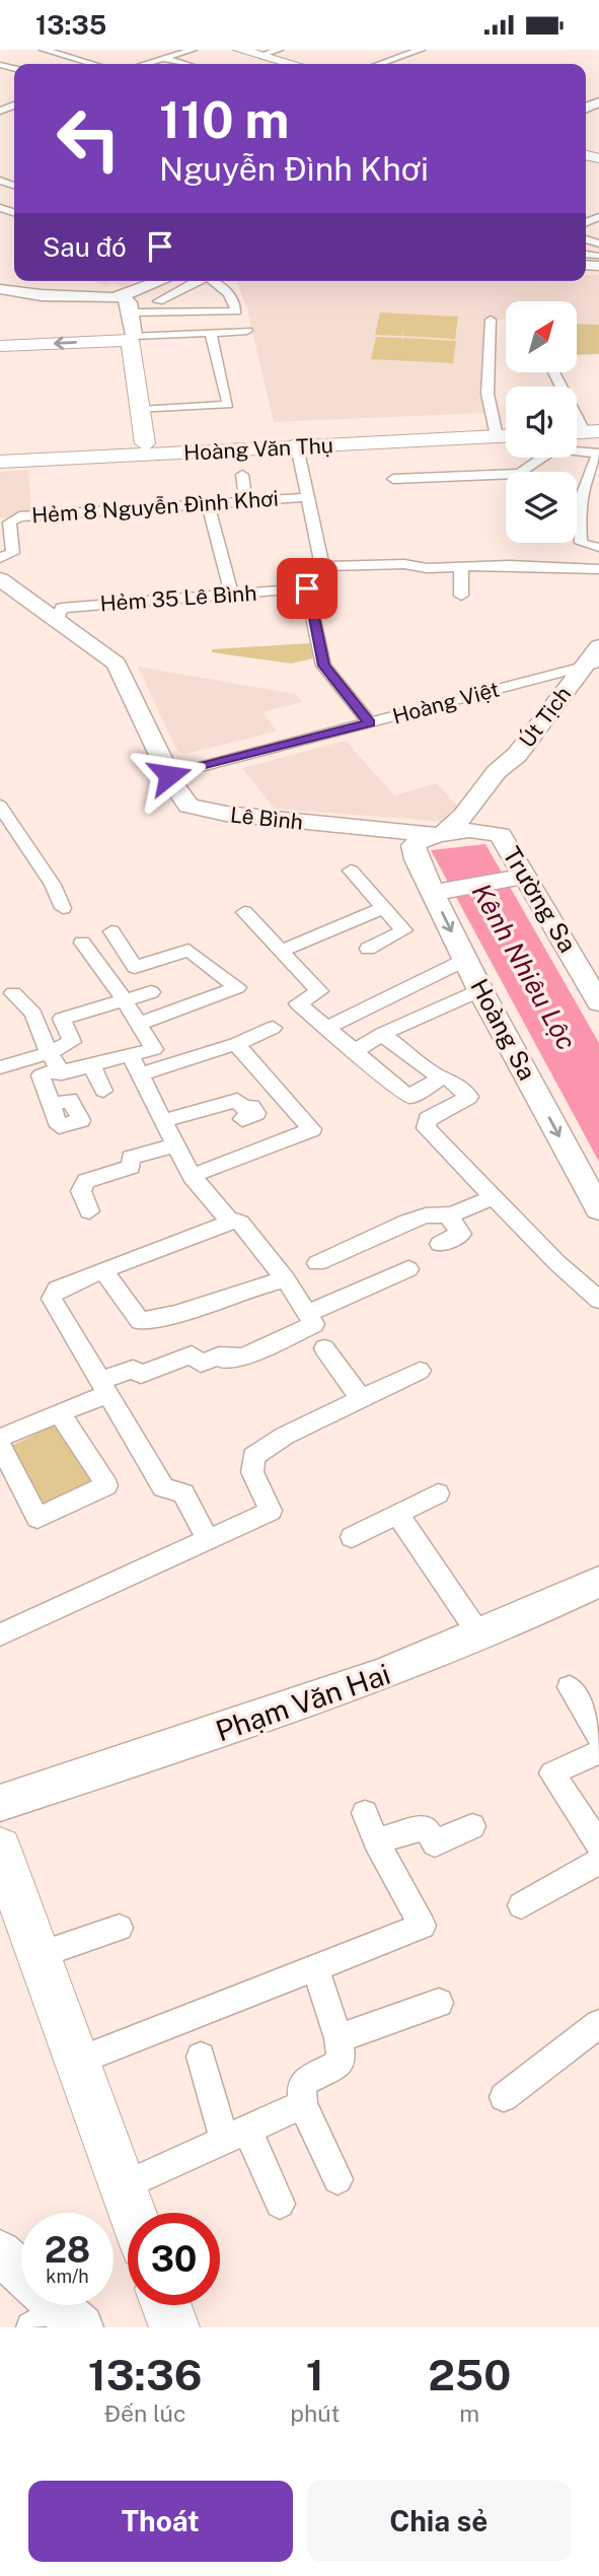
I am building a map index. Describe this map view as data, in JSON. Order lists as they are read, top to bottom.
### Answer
{
  "streets": {
    "main road": ["Hoàng Văn Thụ"],
    "street": [
      "Hẻm 8 Nguyễn Đình Khơi",
      "Hẻm 35 Lê Bình",
      "Hoàng Việt",
      "Út Tịch",
      "Lê Bình",
      "Trường Sa",
      "Hoàng Sa",
      "Phạm Văn Hai"
    ]
  },
  "crossings": [
    ["Hẻm 35 Lê Bình", "Lê Bình"],
    ["Hoàng Việt", "Út Tịch"],
    ["Hoàng Việt", "Lê Bình"],
    ["Út Tịch", "Lê Bình"],
    ["Út Tịch", "Trường Sa"],
    ["Lê Bình", "Trường Sa"]
  ],
  "one_way": ["Hoàng Sa"],
  "water": ["Kênh Nhiêu Lộc"],
  "north": "top right",
  "page": {
    "status": "13:35",
    "turn": ["110 m", "Nguyễn Đình Khơi"],
    "then": "Sau đó",
    "speed": "28 km/h",
    "limit": "30",
    "eta": [
      "13:36",
      "Đến lúc",
      "1",
      "phút",
      "250",
      "m"
    ],
    "buttons": ["Thoát", "Chia sẻ"]
  }
}
